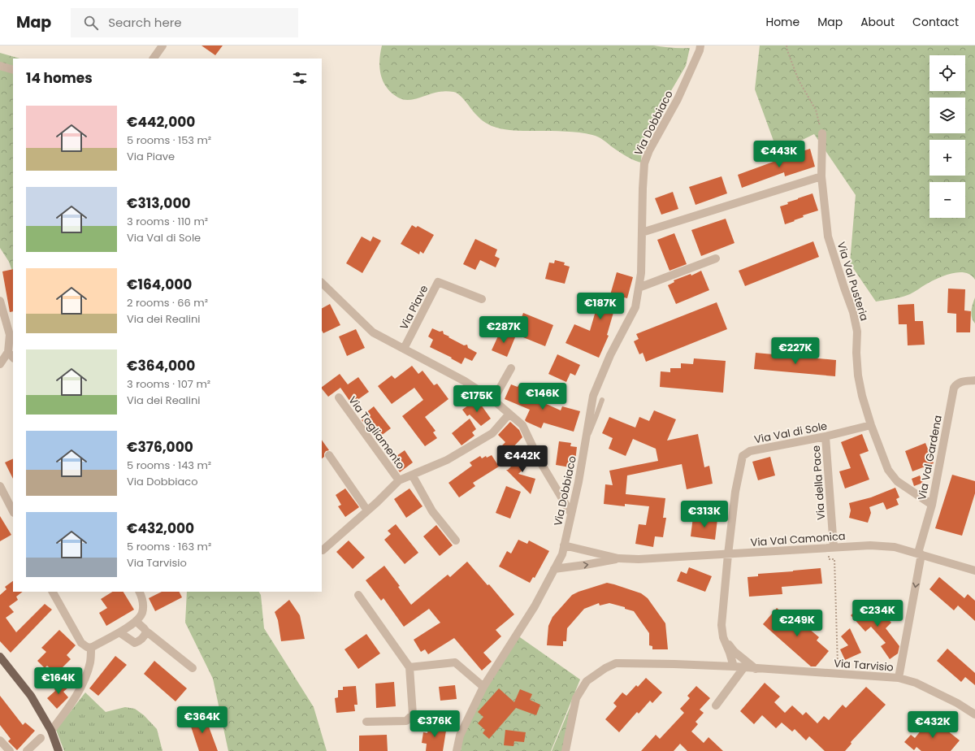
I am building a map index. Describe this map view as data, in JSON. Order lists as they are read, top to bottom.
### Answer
{
  "streets": {
    "street": [
      "Via Dobbiaco",
      "Via Val Pusteria",
      "Via Piave",
      "Via Tagliamento",
      "Via Val di Sole",
      "Via Val Gardena",
      "Via della Pace",
      "Via Val Camonica",
      "Via Tarvisio"
    ]
  },
  "crossings": [
    ["Via Dobbiaco", "Via Val Camonica"],
    ["Via Val Pusteria", "Via Val di Sole"],
    ["Via Val Pusteria", "Via Val Gardena"],
    ["Via Val di Sole", "Via della Pace"],
    ["Via Val di Sole", "Via Val Camonica"],
    ["Via Val di Sole", "Via Tarvisio"],
    ["Via Val Gardena", "Via Val Camonica"],
    ["Via Val Gardena", "Via Tarvisio"],
    ["Via della Pace", "Via Val Camonica"]
  ],
  "one_way": ["Via Val Gardena"],
  "page": {
    "header": "Map",
    "search": "Search here",
    "nav": [
      "Home",
      "Map",
      "About",
      "Contact"
    ],
    "map_buttons": ["+", "−"],
    "heading": "14 homes",
    "list": [
      {
        "name": "€442,000",
        "note": "5 rooms · 153 m² · Via Piave"
      },
      {
        "name": "€313,000",
        "note": "3 rooms · 110 m² · Via Val di Sole"
      },
      {
        "name": "€164,000",
        "note": "2 rooms · 66 m² · Via dei Realini"
      },
      {
        "name": "€364,000",
        "note": "3 rooms · 107 m² · Via dei Realini"
      },
      {
        "name": "€376,000",
        "note": "5 rooms · 143 m² · Via Dobbiaco"
      },
      {
        "name": "€432,000",
        "note": "5 rooms · 163 m² · Via Tarvisio"
      }
    ],
    "price": [
      "€443K",
      "€187K",
      "€287K",
      "€227K",
      "€146K",
      "€175K",
      "€442K",
      "€313K",
      "€234K",
      "€249K",
      "€164K",
      "€364K",
      "€376K",
      "€432K"
    ]
  }
}
